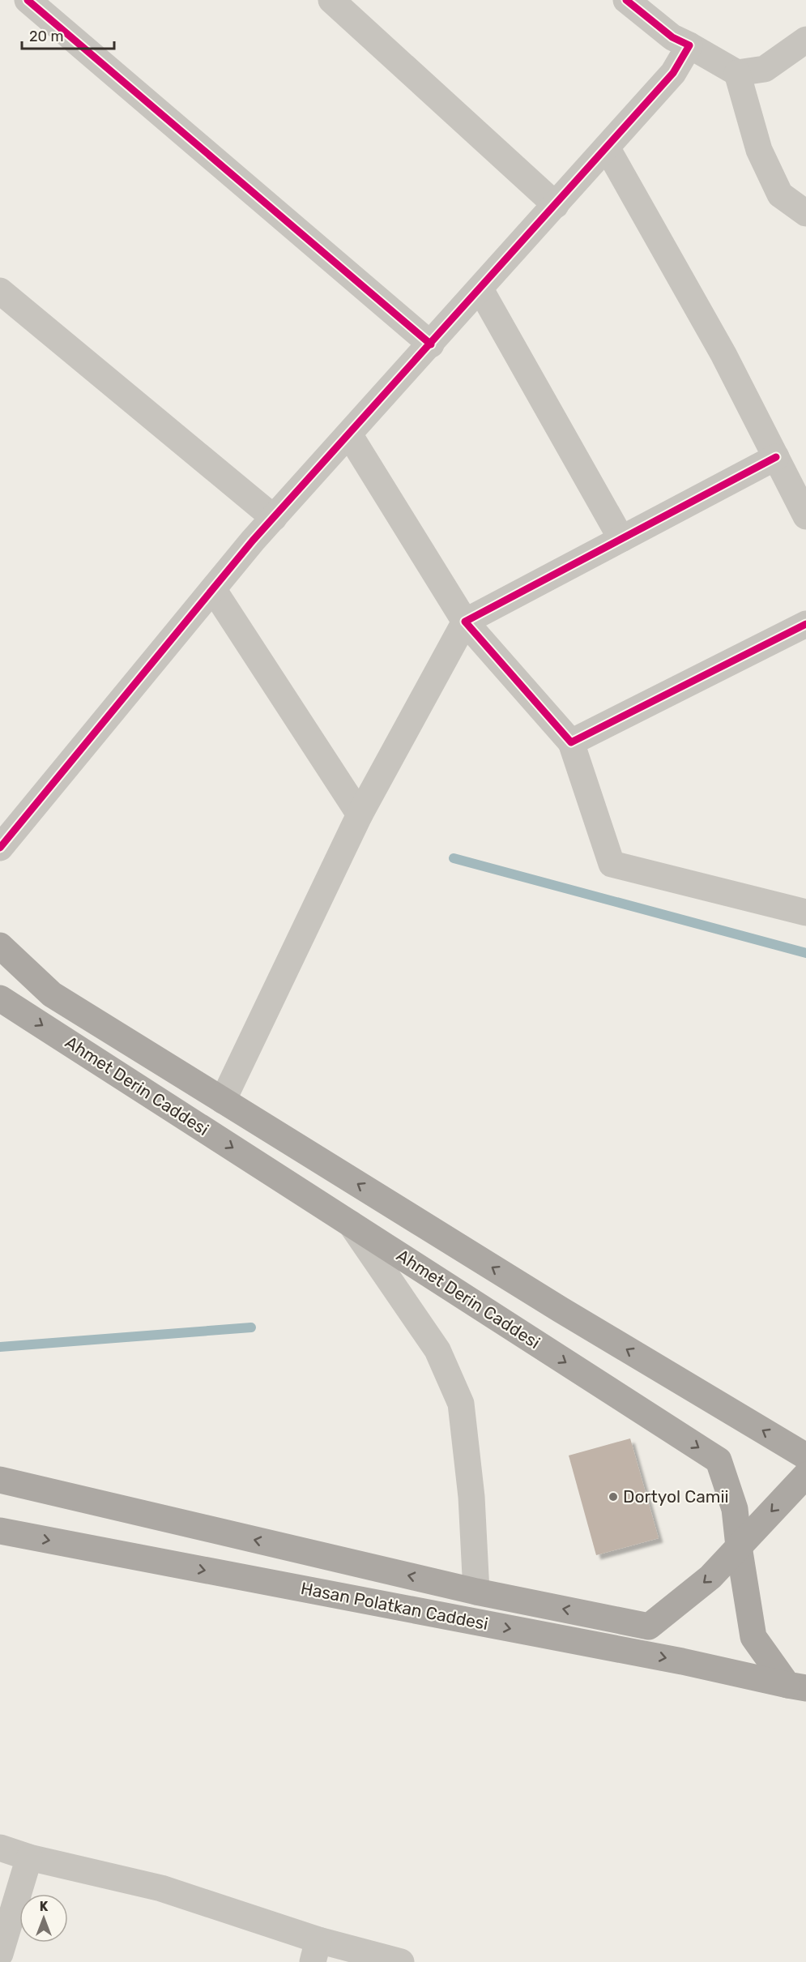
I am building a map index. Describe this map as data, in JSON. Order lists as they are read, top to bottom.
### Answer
{
  "streets": {
    "main road": ["Ahmet Derin Caddesi", "Hasan Polatkan Caddesi"]
  },
  "crossings": [
    ["Ahmet Derin Caddesi", "Hasan Polatkan Caddesi"]
  ],
  "places": ["Dortyol Camii"],
  "scale_bar": "20 m",
  "north": "top"
}
